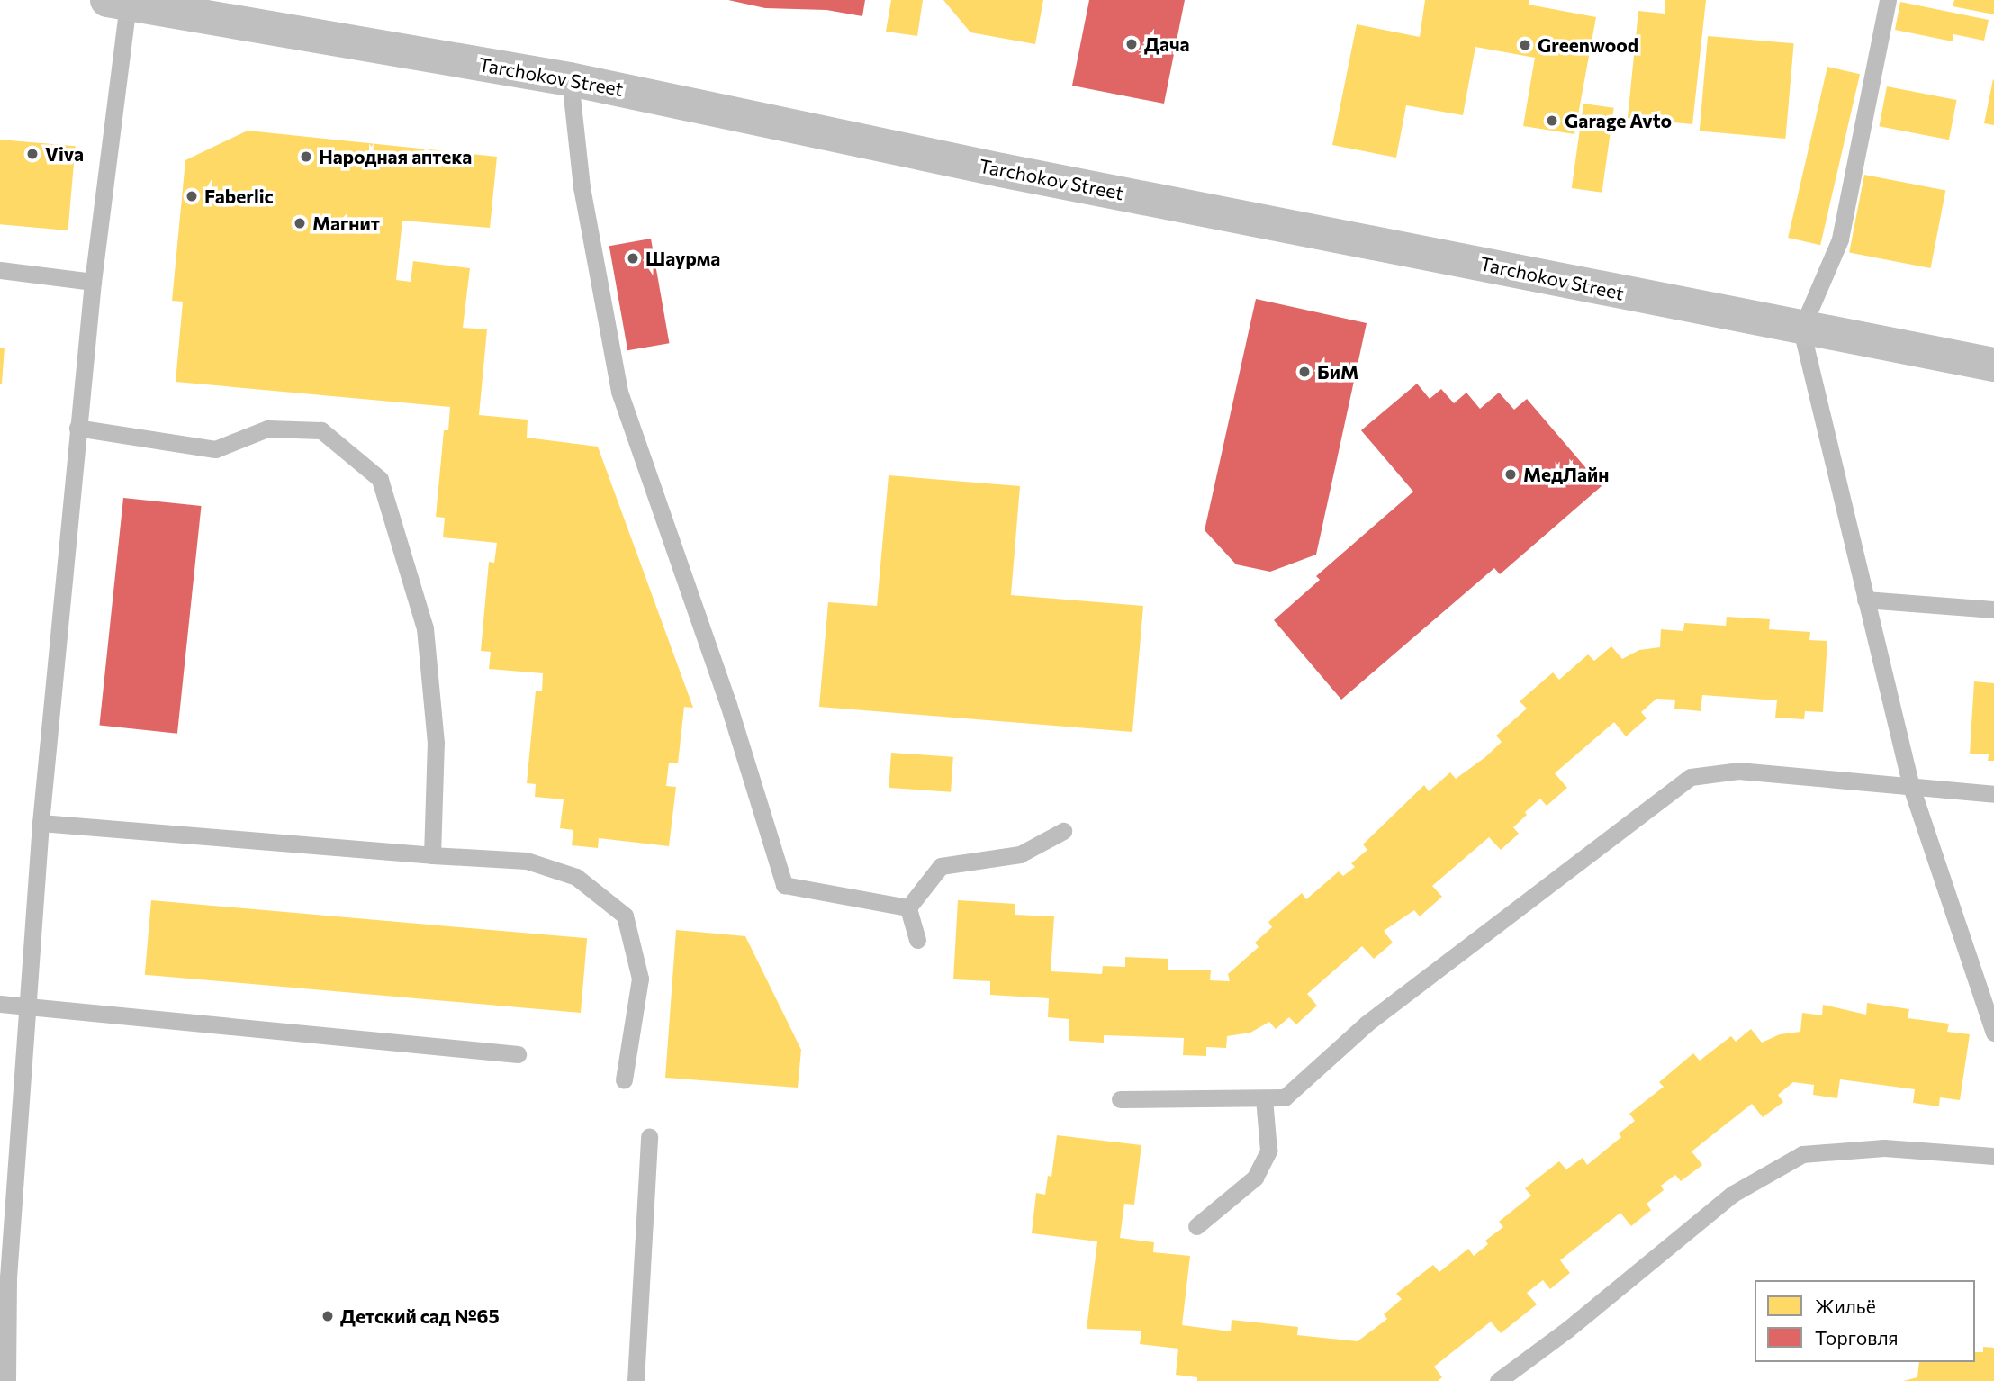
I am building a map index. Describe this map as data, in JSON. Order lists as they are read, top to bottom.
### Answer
{
  "streets": {
    "main road": ["Tarchokov Street"]
  },
  "places": [
    "Дача",
    "Greenwood",
    "Garage Avto",
    "Viva",
    "Народная аптека",
    "Faberlic",
    "Магнит",
    "Шаурма",
    "БиМ",
    "МедЛайн",
    "Детский сад №65"
  ],
  "legend": ["Жильё", "Торговля"]
}
